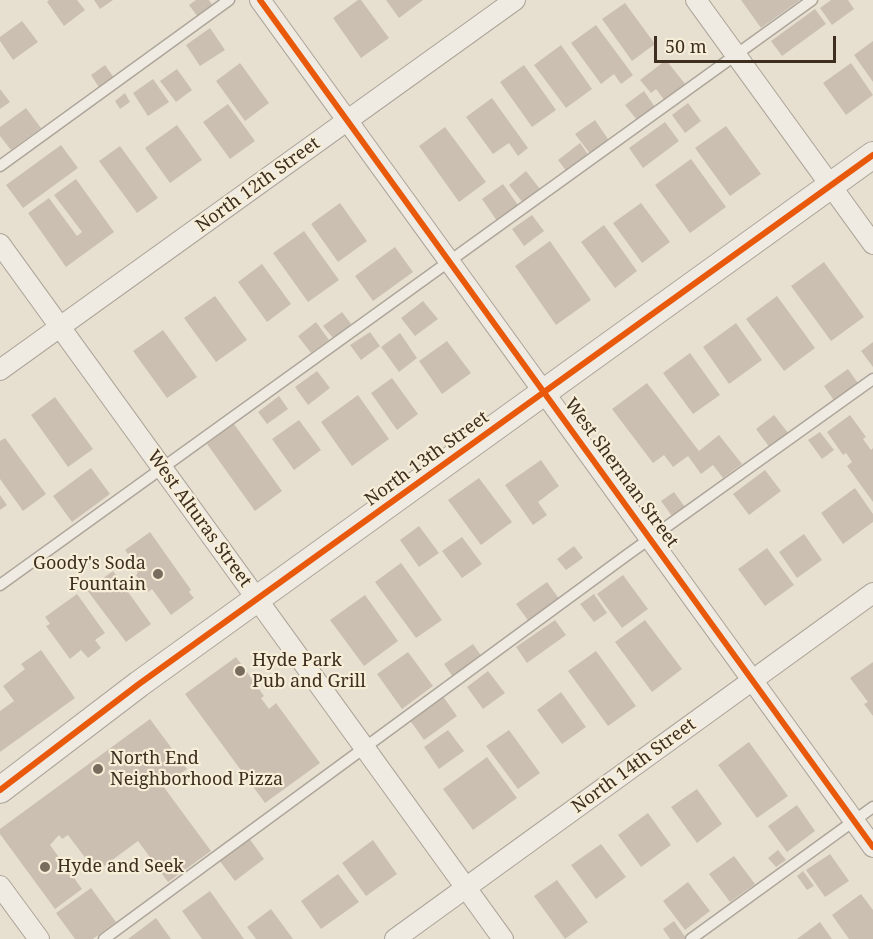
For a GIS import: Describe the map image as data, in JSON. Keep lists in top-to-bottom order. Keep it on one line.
{"streets":{"street":["North 12th Street","North 13th Street","West Sherman Street","West Alturas Street","North 14th Street"]},"crossings":[["North 12th Street","West Sherman Street"],["North 12th Street","West Alturas Street"],["North 13th Street","West Sherman Street"],["North 13th Street","West Alturas Street"],["West Sherman Street","North 14th Street"],["West Alturas Street","North 14th Street"]],"places":["Goody's Soda Fountain","Hyde Park Pub and Grill","North End Neighborhood Pizza","Hyde and Seek"],"scale_bar":"50 m"}
